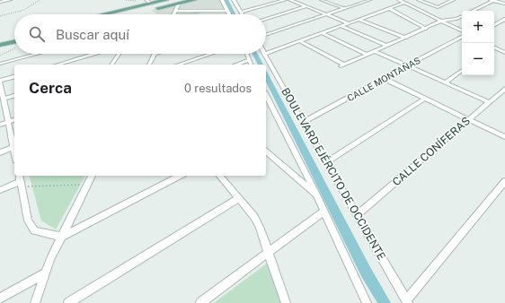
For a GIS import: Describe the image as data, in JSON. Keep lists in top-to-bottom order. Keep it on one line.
{"streets":{"street":["CALLE MONTAÑAS","CALLE CONÍFERAS","BOULEVARD EJÉRCITO DE OCCIDENTE"]},"crossings":[["CALLE MONTAÑAS","BOULEVARD EJÉRCITO DE OCCIDENTE"],["CALLE CONÍFERAS","BOULEVARD EJÉRCITO DE OCCIDENTE"]],"page":{"map_buttons":["+","−"],"search":"Buscar aquí","heading":["Cerca","0 resultados"]}}
